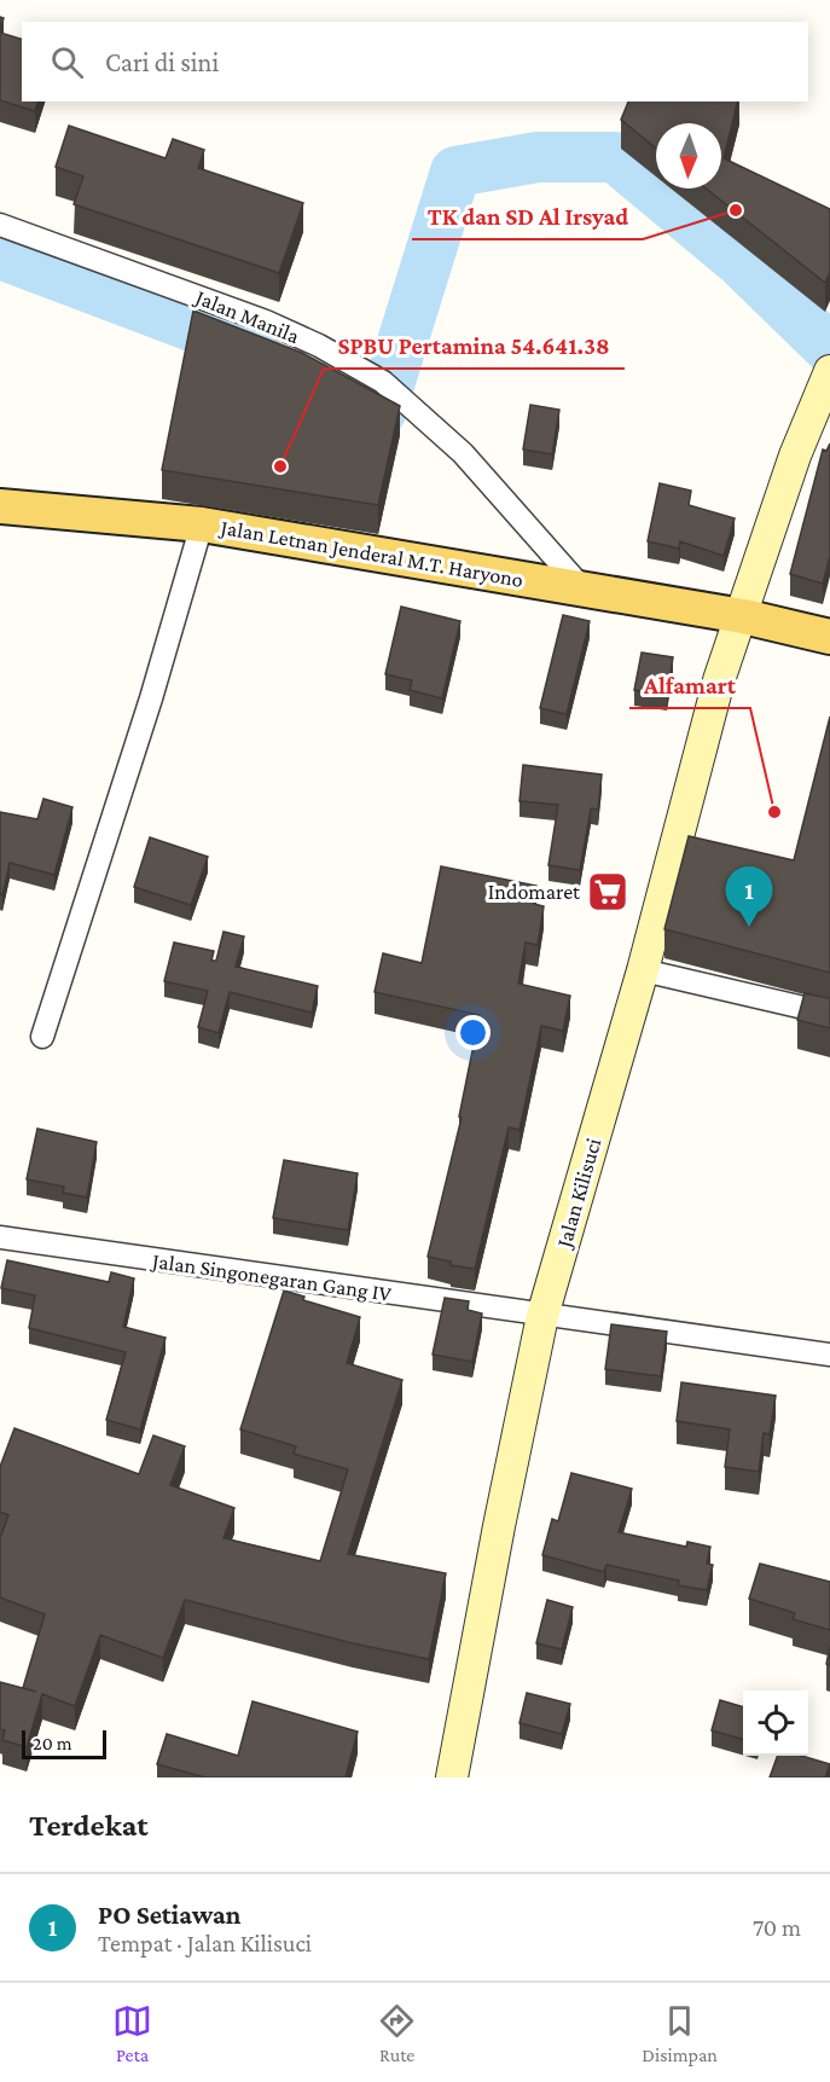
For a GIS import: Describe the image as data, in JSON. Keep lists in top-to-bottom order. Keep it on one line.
{"streets":{"main road":["Jalan Letnan Jenderal M.T. Haryono","Jalan Kilisuci"],"street":["Jalan Manila","Jalan Singonegaran Gang IV"]},"crossings":[["Jalan Manila","Jalan Letnan Jenderal M.T. Haryono"],["Jalan Letnan Jenderal M.T. Haryono","Jalan Kilisuci"],["Jalan Kilisuci","Jalan Singonegaran Gang IV"]],"places":{"other":["TK dan SD Al Irsyad","SPBU Pertamina 54.641.38","Alfamart"],"supermarket":["Indomaret"]},"scale_bar":"20 m","north":"bottom","page":{"search":"Cari di sini","pins":"1","scale":"20 m","heading":"Terdekat","list":[{"mark":"1","name":"PO Setiawan","note":"Tempat · Jalan Kilisuci","value":"70 m"}],"nav":["Peta","Rute","Disimpan"]}}
